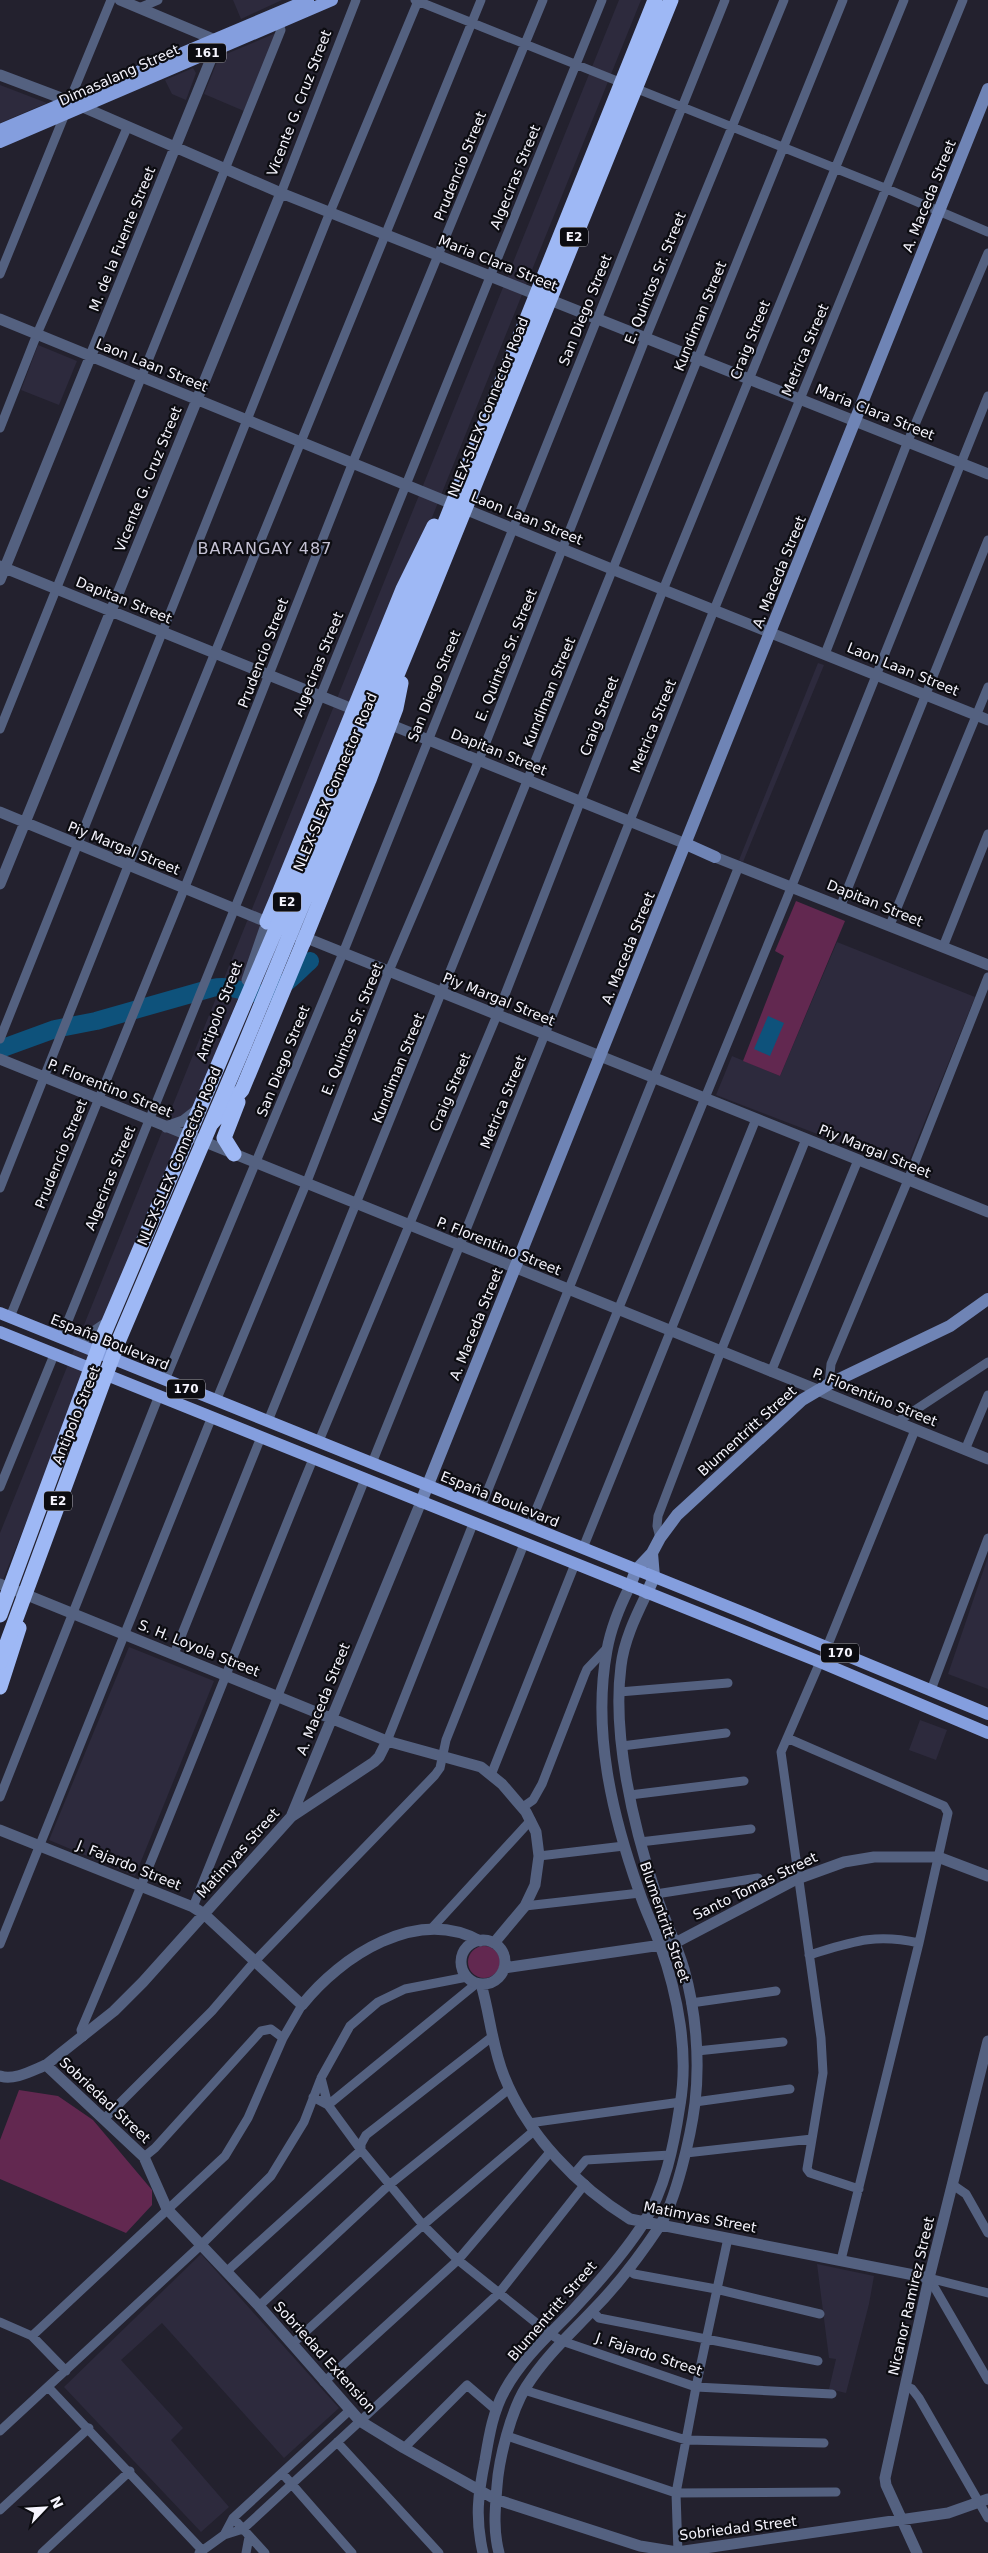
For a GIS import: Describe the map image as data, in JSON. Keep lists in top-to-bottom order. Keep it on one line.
{"streets":{"highway":["E2","NLEX-SLEX Connector Road"],"main road":["161","Dimasalang Street","A. Maceda Street","Dapitan Street","España Boulevard","170","Blumentritt Street"],"street":["Vicente G. Cruz Street","Prudencio Street","Algeciras Street","M. de la Fuente Street","Maria Clara Street","E. Quintos Sr. Street","San Diego Street","Kundiman Street","Craig Street","Metrica Street","Laon Laan Street","Piy Margal Street","Antipolo Street","P. Florentino Street","S. H. Loyola Street","Matimyas Street","J. Fajardo Street","Santo Tomas Street","Sobriedad Street","Nicanor Ramirez Street","Sobriedad Extension"]},"crossings":[["Dimasalang Street","M. de la Fuente Street"],["Dimasalang Street","Maria Clara Street"],["Vicente G. Cruz Street","Maria Clara Street"],["Vicente G. Cruz Street","Laon Laan Street"],["Vicente G. Cruz Street","Dapitan Street"],["Vicente G. Cruz Street","Piy Margal Street"],["Prudencio Street","Maria Clara Street"],["Prudencio Street","Laon Laan Street"],["Prudencio Street","Dapitan Street"],["Prudencio Street","Piy Margal Street"],["Prudencio Street","P. Florentino Street"],["Prudencio Street","España Boulevard"],["Algeciras Street","Maria Clara Street"],["Algeciras Street","Laon Laan Street"],["Algeciras Street","Dapitan Street"],["Algeciras Street","Piy Margal Street"],["Algeciras Street","P. Florentino Street"],["Algeciras Street","España Boulevard"],["A. Maceda Street","Maria Clara Street"],["A. Maceda Street","Laon Laan Street"],["A. Maceda Street","Dapitan Street"],["A. Maceda Street","Piy Margal Street"],["A. Maceda Street","P. Florentino Street"],["A. Maceda Street","España Boulevard"],["A. Maceda Street","170"],["A. Maceda Street","S. H. Loyola Street"],["A. Maceda Street","Matimyas Street"],["M. de la Fuente Street","Maria Clara Street"],["M. de la Fuente Street","Laon Laan Street"],["M. de la Fuente Street","Dapitan Street"],["Maria Clara Street","E. Quintos Sr. Street"],["Maria Clara Street","San Diego Street"],["Maria Clara Street","Kundiman Street"],["Maria Clara Street","Craig Street"],["Maria Clara Street","Metrica Street"],["E. Quintos Sr. Street","Laon Laan Street"],["E. Quintos Sr. Street","Dapitan Street"],["E. Quintos Sr. Street","Piy Margal Street"],["E. Quintos Sr. Street","P. Florentino Street"],["E. Quintos Sr. Street","España Boulevard"],["San Diego Street","Laon Laan Street"],["San Diego Street","Dapitan Street"],["San Diego Street","Piy Margal Street"],["San Diego Street","P. Florentino Street"],["San Diego Street","España Boulevard"],["Kundiman Street","Laon Laan Street"],["Kundiman Street","Dapitan Street"],["Kundiman Street","Piy Margal Street"],["Kundiman Street","P. Florentino Street"],["Kundiman Street","España Boulevard"],["Craig Street","Laon Laan Street"],["Craig Street","Dapitan Street"],["Craig Street","Piy Margal Street"],["Craig Street","P. Florentino Street"],["Craig Street","España Boulevard"],["Metrica Street","Laon Laan Street"],["Metrica Street","Dapitan Street"],["Metrica Street","Piy Margal Street"],["Metrica Street","P. Florentino Street"],["Metrica Street","España Boulevard"],["Piy Margal Street","Antipolo Street"],["Antipolo Street","P. Florentino Street"],["Antipolo Street","España Boulevard"],["Antipolo Street","170"],["Antipolo Street","S. H. Loyola Street"],["P. Florentino Street","Blumentritt Street"],["España Boulevard","Blumentritt Street"],["170","Blumentritt Street"],["Blumentritt Street","Matimyas Street"],["Blumentritt Street","J. Fajardo Street"],["Blumentritt Street","Santo Tomas Street"],["Blumentritt Street","Sobriedad Street"],["Blumentritt Street","Sobriedad Extension"],["S. H. Loyola Street","Matimyas Street"],["Matimyas Street","J. Fajardo Street"],["Matimyas Street","Santo Tomas Street"],["Matimyas Street","Sobriedad Street"],["Matimyas Street","Nicanor Ramirez Street"],["Sobriedad Street","Nicanor Ramirez Street"],["Sobriedad Street","Sobriedad Extension"]],"districts":["BARANGAY 487"],"north":"top right"}
